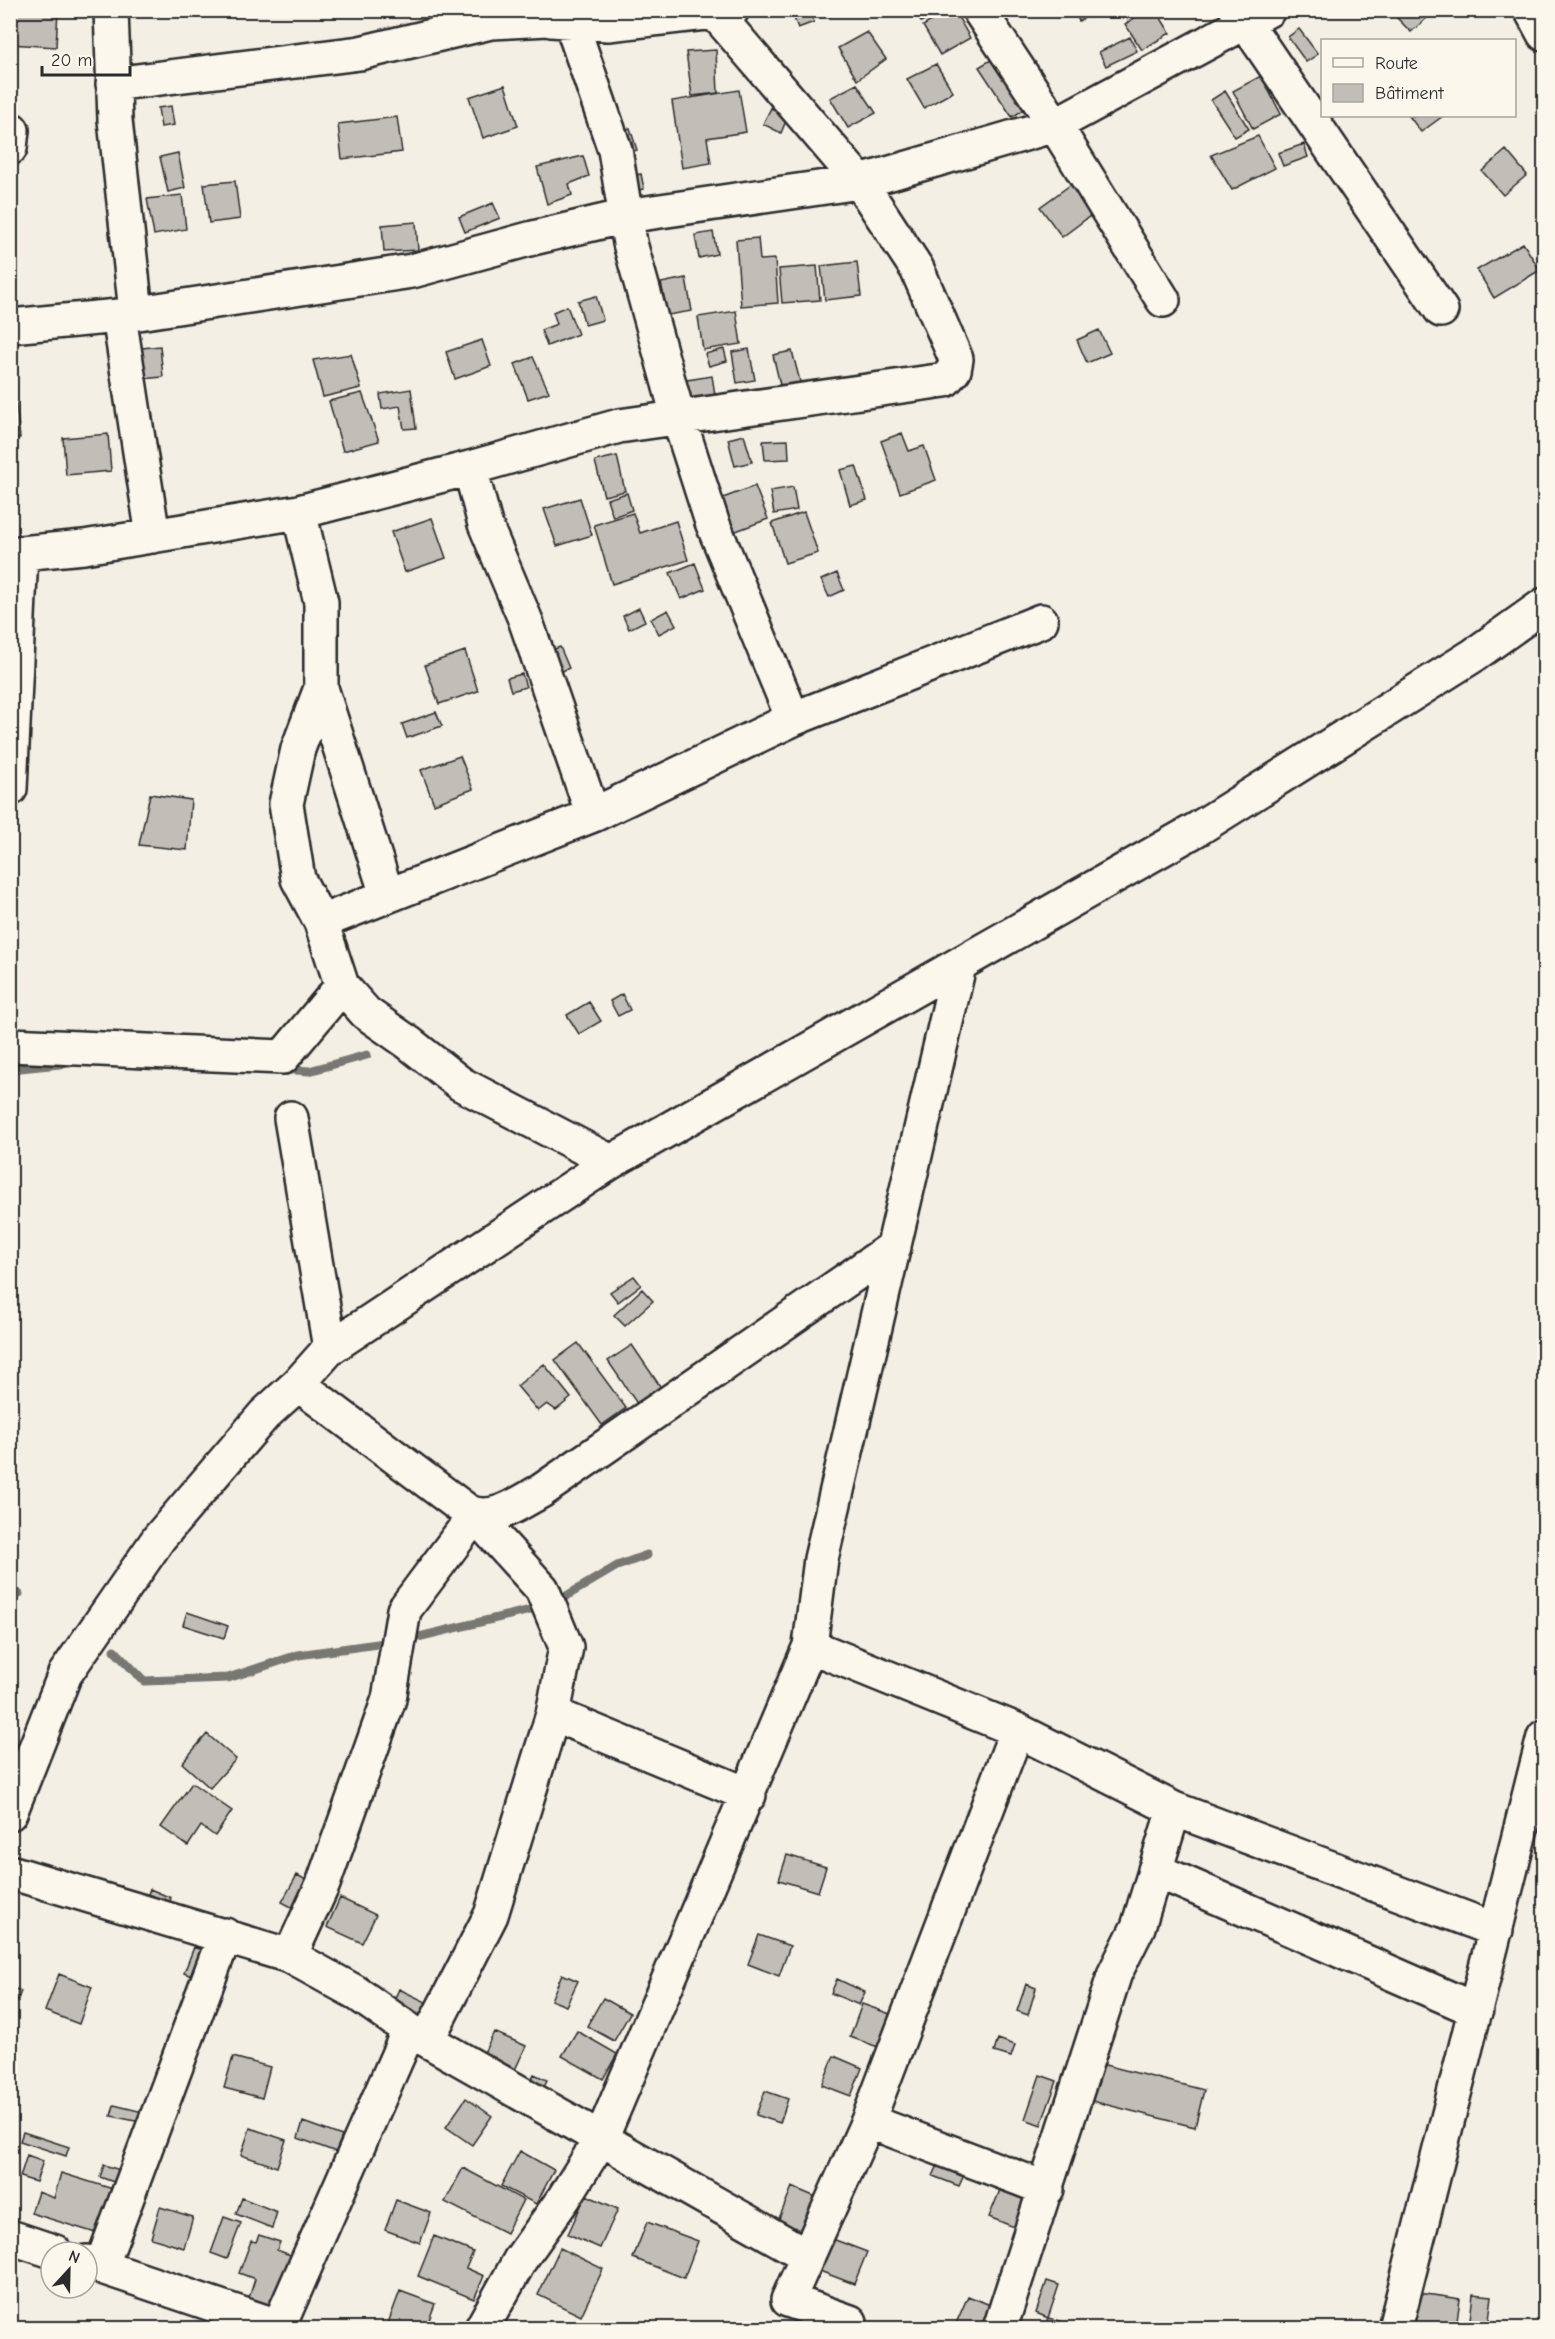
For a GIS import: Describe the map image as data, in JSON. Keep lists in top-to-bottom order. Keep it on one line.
{"legend":["Route","Bâtiment"],"scale_bar":"20 m","north":"top"}
